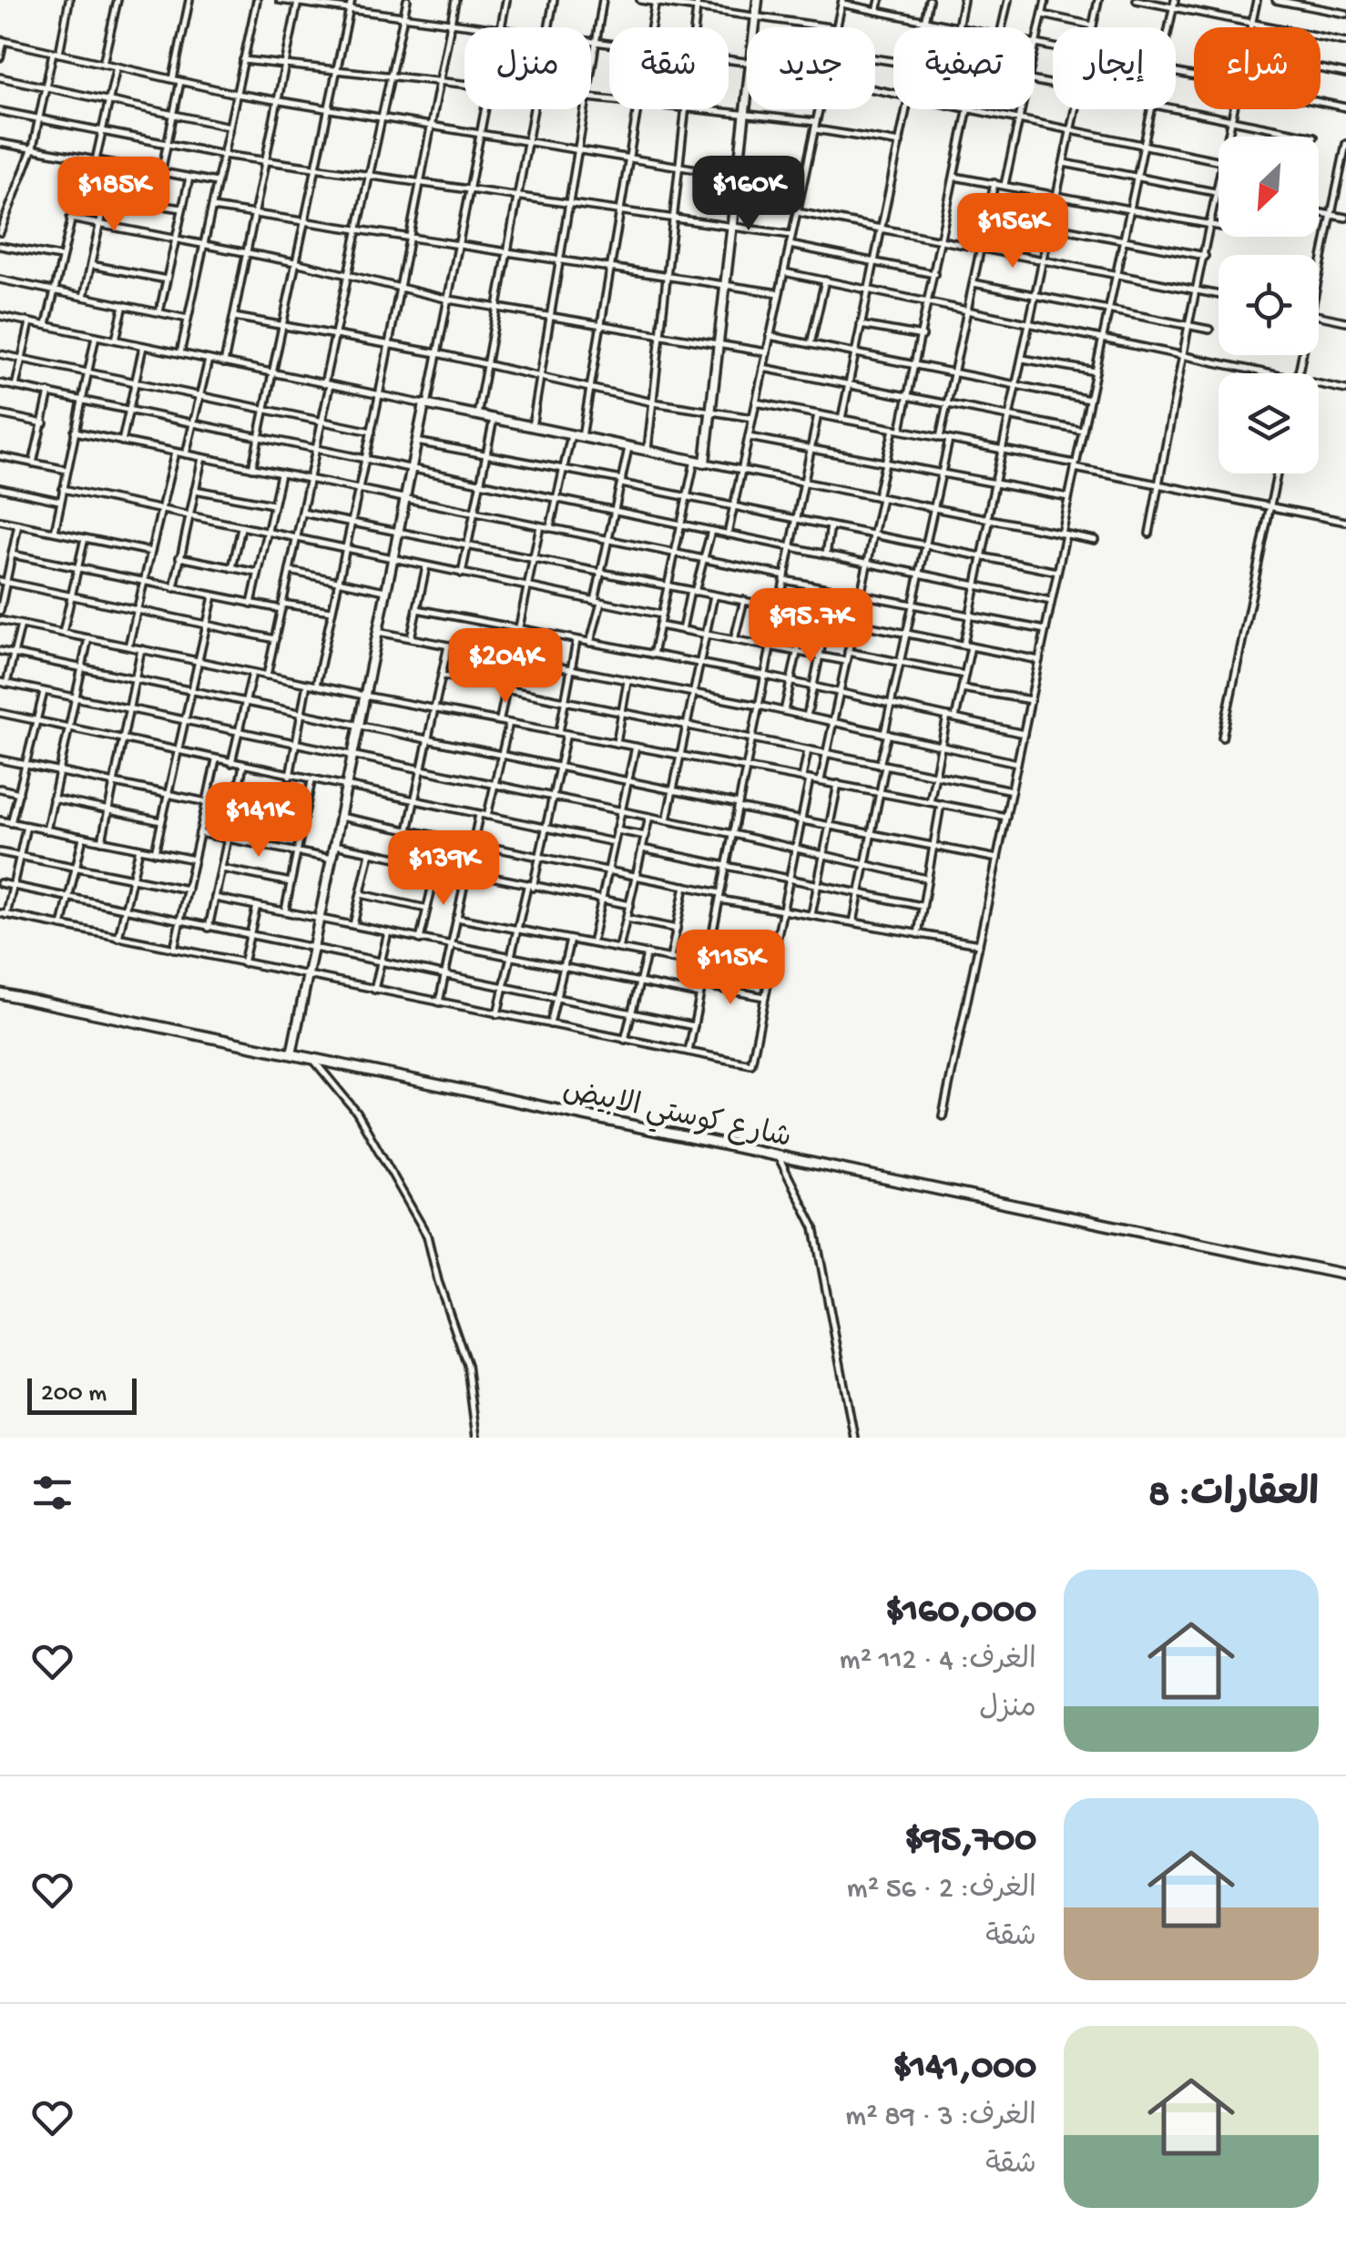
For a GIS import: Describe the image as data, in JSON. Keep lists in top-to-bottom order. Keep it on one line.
{"streets":{"highway":["شارع كوستي الابيض"]},"scale_bar":"200 m","north":"bottom left","page":{"chip":["شراء","إيجار","تصفية","جديد","شقة","منزل"],"price":["$160K","$185K","$156K","$95.7K","$204K","$141K","$139K","$115K"],"scale":"200 m","heading":"العقارات: 8","list":[{"name":"$160,000","note":"الغرف: 4 · 112 m² · منزل"},{"name":"$95,700","note":"الغرف: 2 · 56 m² · شقة"},{"name":"$141,000","note":"الغرف: 3 · 89 m² · شقة"}]}}
